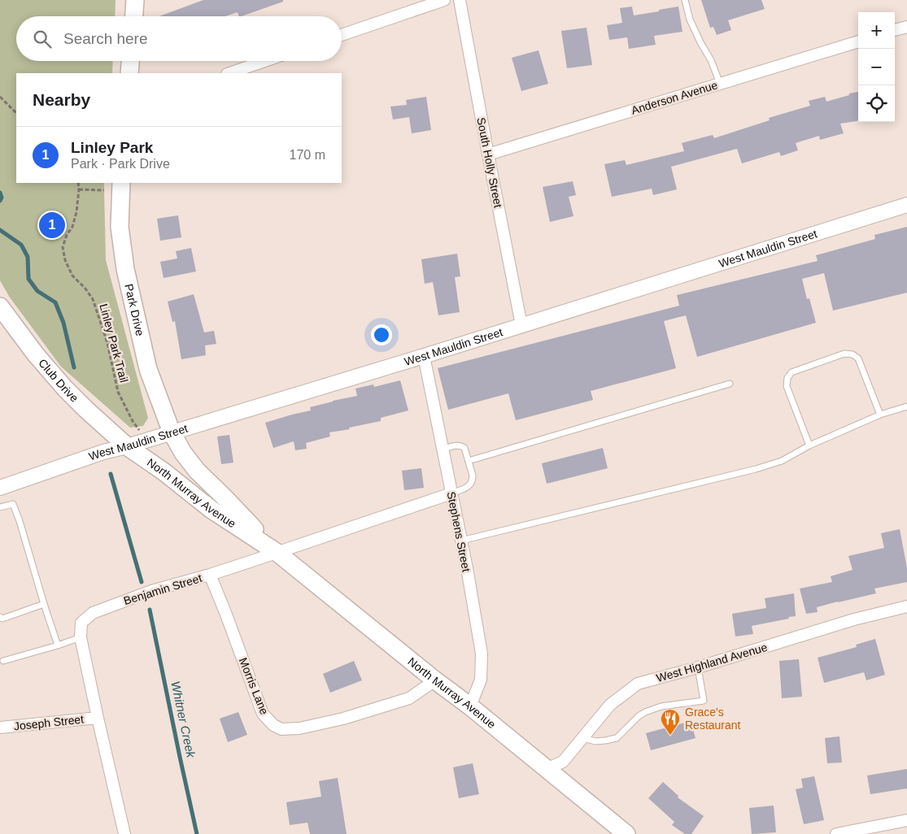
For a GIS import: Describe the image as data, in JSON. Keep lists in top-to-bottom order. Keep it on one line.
{"streets":{"main road":["Park Drive","Club Drive","North Murray Avenue"],"street":["Anderson Avenue","South Holly Street","West Mauldin Street","Stephens Street","Benjamin Street","West Highland Avenue","Morris Lane","Joseph Street"],"path":["Linley Park Trail"]},"crossings":[["Anderson Avenue","South Holly Street"],["South Holly Street","West Mauldin Street"],["West Mauldin Street","Park Drive"],["West Mauldin Street","Linley Park Trail"],["West Mauldin Street","Club Drive"],["West Mauldin Street","North Murray Avenue"],["West Mauldin Street","Stephens Street"],["Park Drive","North Murray Avenue"],["Club Drive","North Murray Avenue"],["North Murray Avenue","Stephens Street"],["North Murray Avenue","Benjamin Street"],["North Murray Avenue","West Highland Avenue"],["North Murray Avenue","Morris Lane"],["Stephens Street","Benjamin Street"],["Benjamin Street","Morris Lane"],["Benjamin Street","Joseph Street"]],"water":["Whitner Creek"],"places":{"restaurant":["Grace's Restaurant"]},"page":{"map_buttons":["+","−"],"search":"Search here","heading":"Nearby","list":[{"mark":"1","name":"Linley Park","note":"Park · Park Drive","value":"170 m"}],"pins":"1"}}
